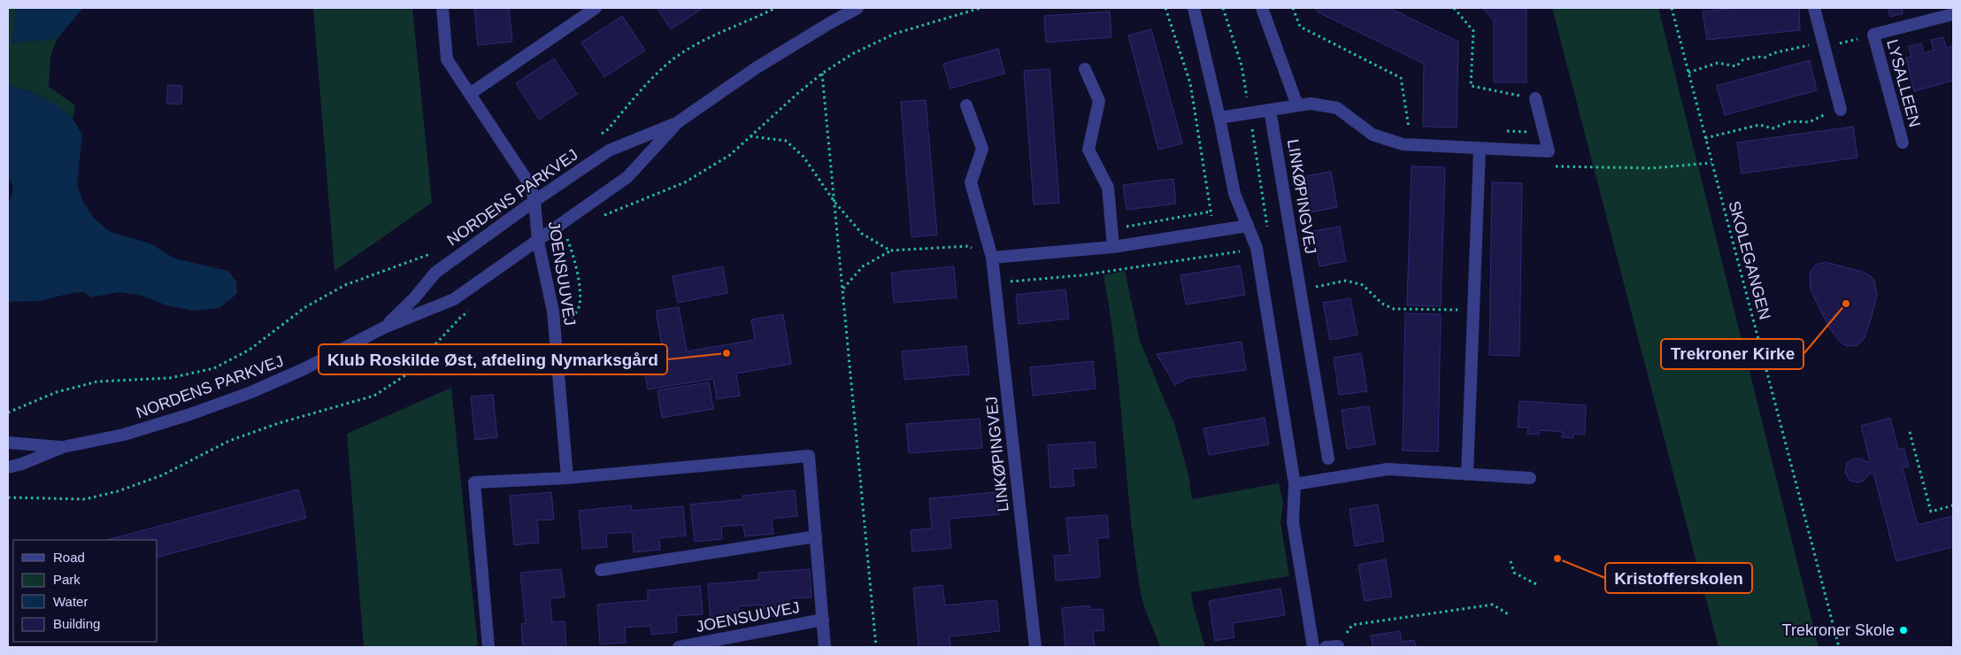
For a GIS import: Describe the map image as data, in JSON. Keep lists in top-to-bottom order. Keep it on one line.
{"streets":{"street":["LYSALLEEN","LINKØPINGVEJ","NORDENS PARKVEJ","JOENSUUVEJ"],"path":["SKOLEGANGEN"]},"crossings":[["NORDENS PARKVEJ","JOENSUUVEJ"]],"places":["Trekroner Kirke","Klub Roskilde Øst, afdeling Nymarksgård","Kristofferskolen","Trekroner Skole"],"legend":["Road","Park","Water","Building"]}
